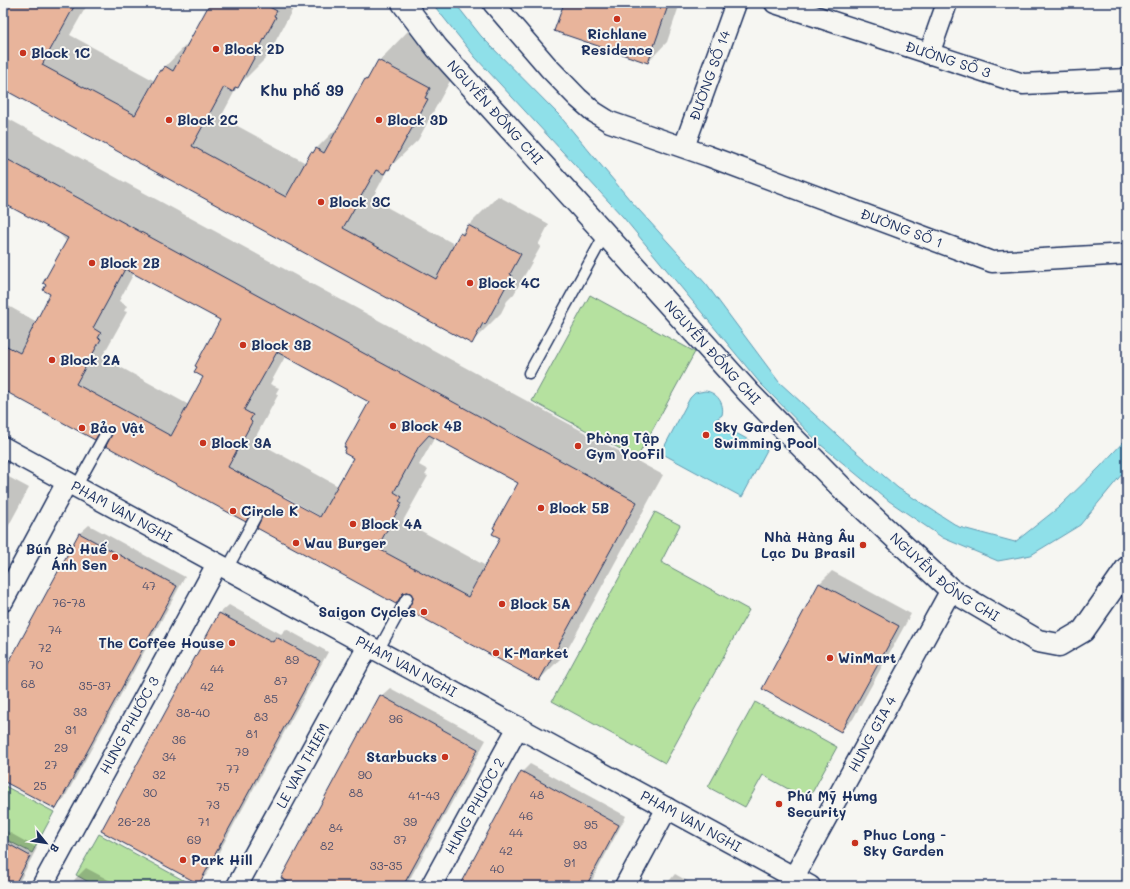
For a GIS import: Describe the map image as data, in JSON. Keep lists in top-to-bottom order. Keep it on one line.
{"streets":{"street":["ĐƯỜNG SỐ 3","ĐƯỜNG SỐ 14","NGUYỄN ĐỔNG CHI","ĐƯỜNG SỐ 1","PHAM VAN NGHI","HƯNG PHƯỚC 3","HƯNG GIA 4","LE VAN THIEM","HƯNG PHƯỚC 2"]},"crossings":[["ĐƯỜNG SỐ 14","ĐƯỜNG SỐ 1"],["NGUYỄN ĐỔNG CHI","HƯNG GIA 4"],["PHAM VAN NGHI","HƯNG PHƯỚC 3"],["PHAM VAN NGHI","HƯNG GIA 4"],["PHAM VAN NGHI","LE VAN THIEM"],["PHAM VAN NGHI","HƯNG PHƯỚC 2"]],"districts":["Khu phố 39"],"places":["Richlane Residence","Block 2D","Block 1C","Block 2C","Block 3D","Block 3C","Block 2B","Block 4C","Block 3B","Block 2A","Block 4B","Bảo Vật","Sky Garden Swimming Pool","Block 3A","Phòng Tập Gym YooFil","Block 5B","Circle K","Block 4A","Wau Burger","Nhà Hàng Âu Lạc Du Brasil","Bún Bò Huế Ánh Sen","Block 5A","Saigon Cycles","The Coffee House","K-Market","WinMart","Starbucks","Phú Mỹ Hưng Security","Phuc Long - Sky Garden","Park Hill"],"house_numbers":["47","76-78","74","72","89","70","44","87","68","35-37","42","85","33","38-40","83","96","31","81","36","29","79","34","27","77","32","90","25","75","30","88","48","41-43","73","46","26-28","71","39","95","84","44","69","37","93","82","42","91","33-35","40"],"north":"bottom right"}
